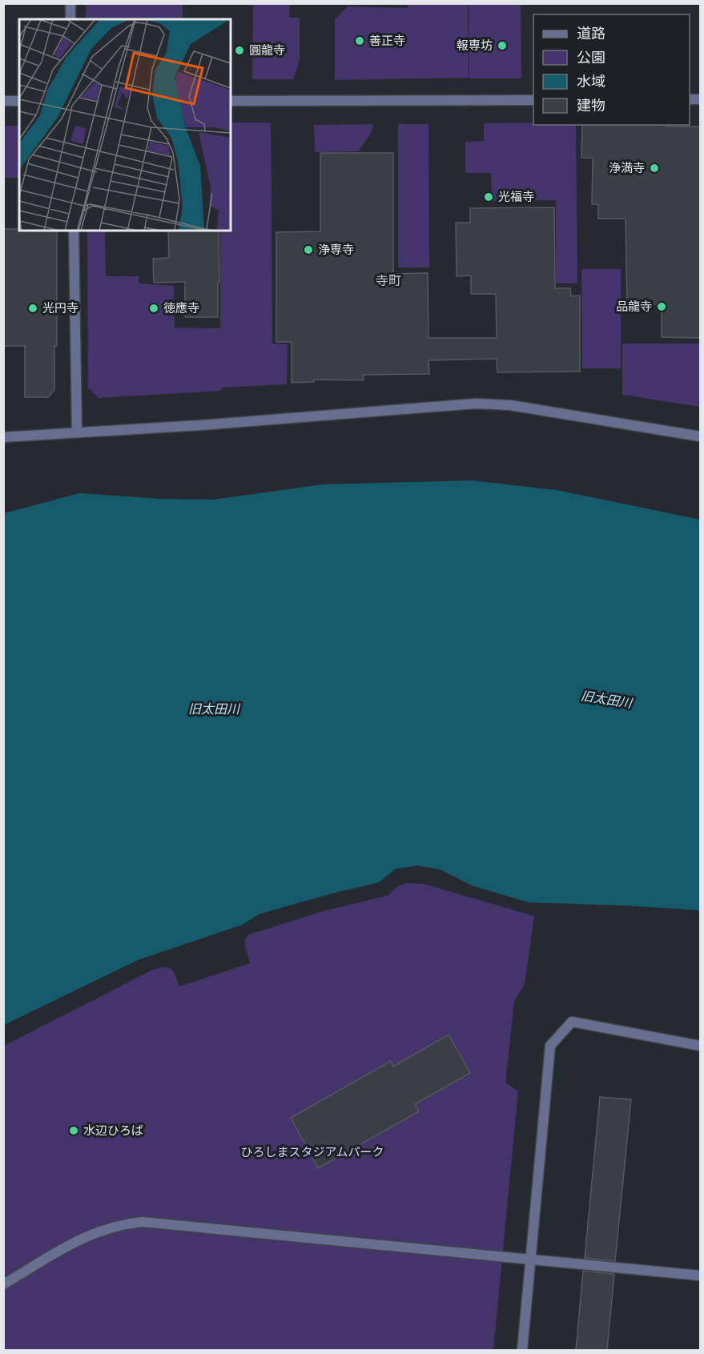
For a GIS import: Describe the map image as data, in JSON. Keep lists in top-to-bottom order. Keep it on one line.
{"districts":["寺町"],"water":["旧太田川"],"parks":["ひろしまスタジアムパーク"],"places":["善正寺","報専坊","圓龍寺","浄満寺","光福寺","浄専寺","品龍寺","光円寺","徳應寺","水辺ひろば"],"legend":["道路","公園","水域","建物"]}
